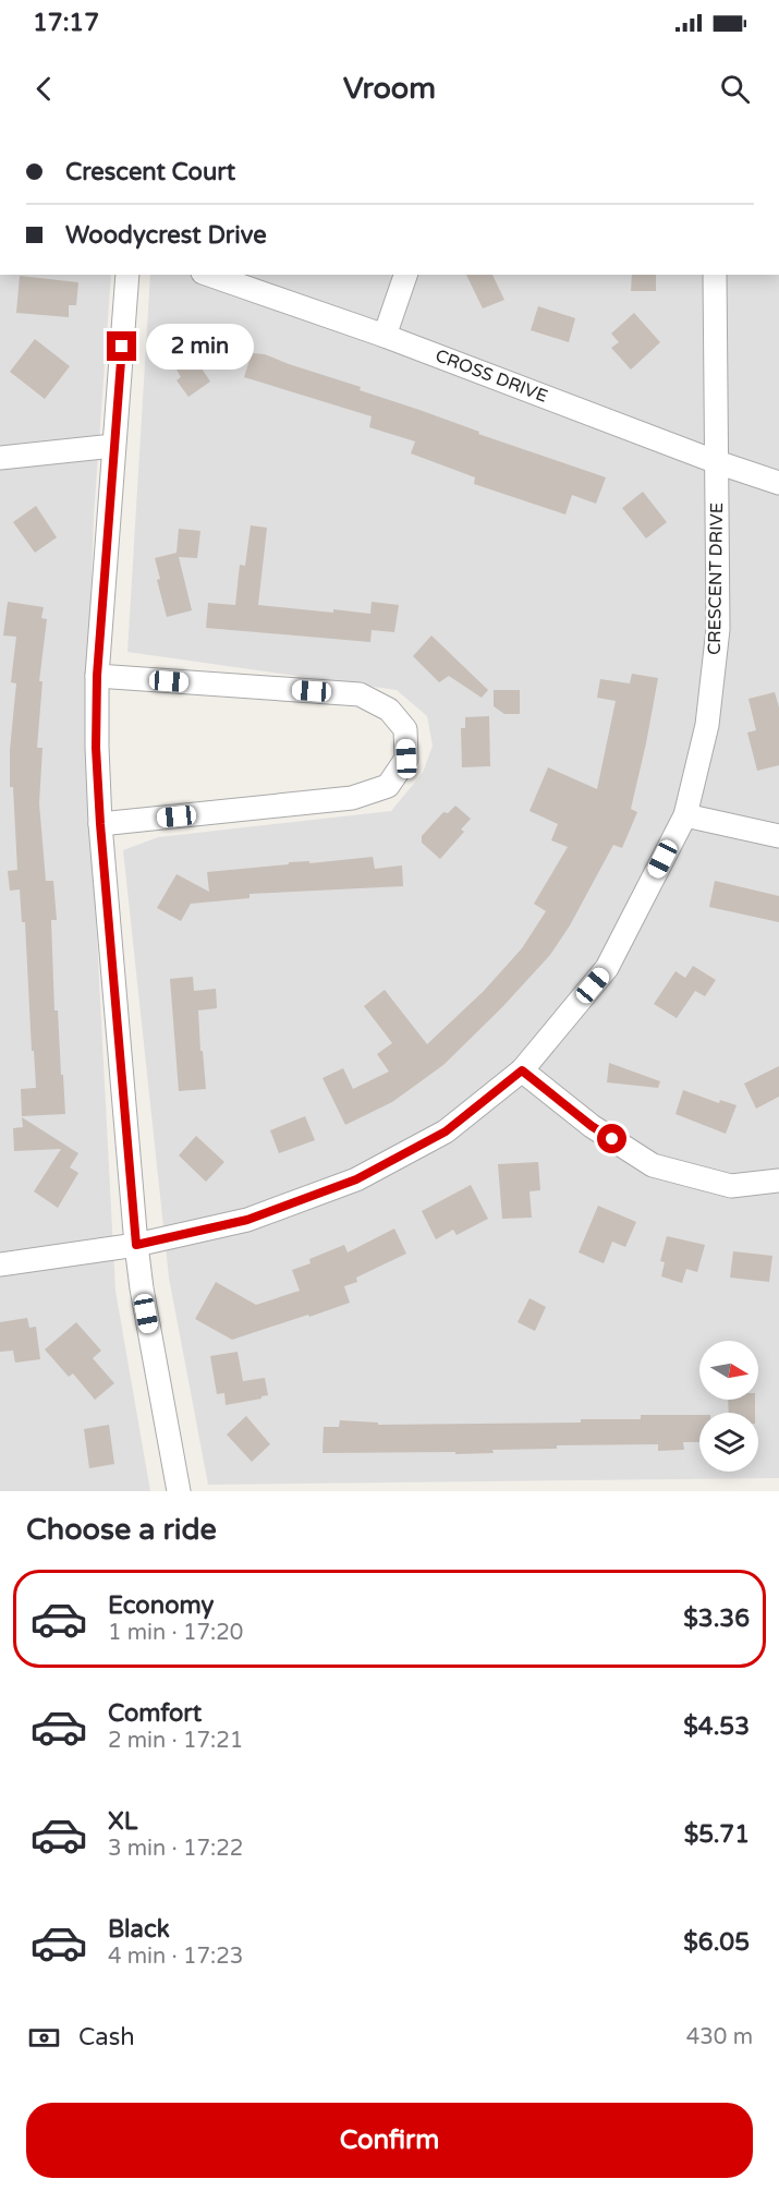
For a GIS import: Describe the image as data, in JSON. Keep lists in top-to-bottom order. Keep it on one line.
{"streets":{"street":["CROSS DRIVE","CRESCENT DRIVE"]},"crossings":[["CROSS DRIVE","CRESCENT DRIVE"]],"north":"right","page":{"status":"17:17","header":"Vroom","banner":["Crescent Court","Woodycrest Drive"],"bubble":"2 min","heading":"Choose a ride","list":[{"name":"Economy","note":"1 min · 17:20","value":"$3.36"},{"name":"Comfort","note":"2 min · 17:21","value":"$4.53"},{"name":"XL","note":"3 min · 17:22","value":"$5.71"},{"name":"Black","note":"4 min · 17:23","value":"$6.05"}],"pay":["Cash","430 m"],"buttons":"Confirm"}}
